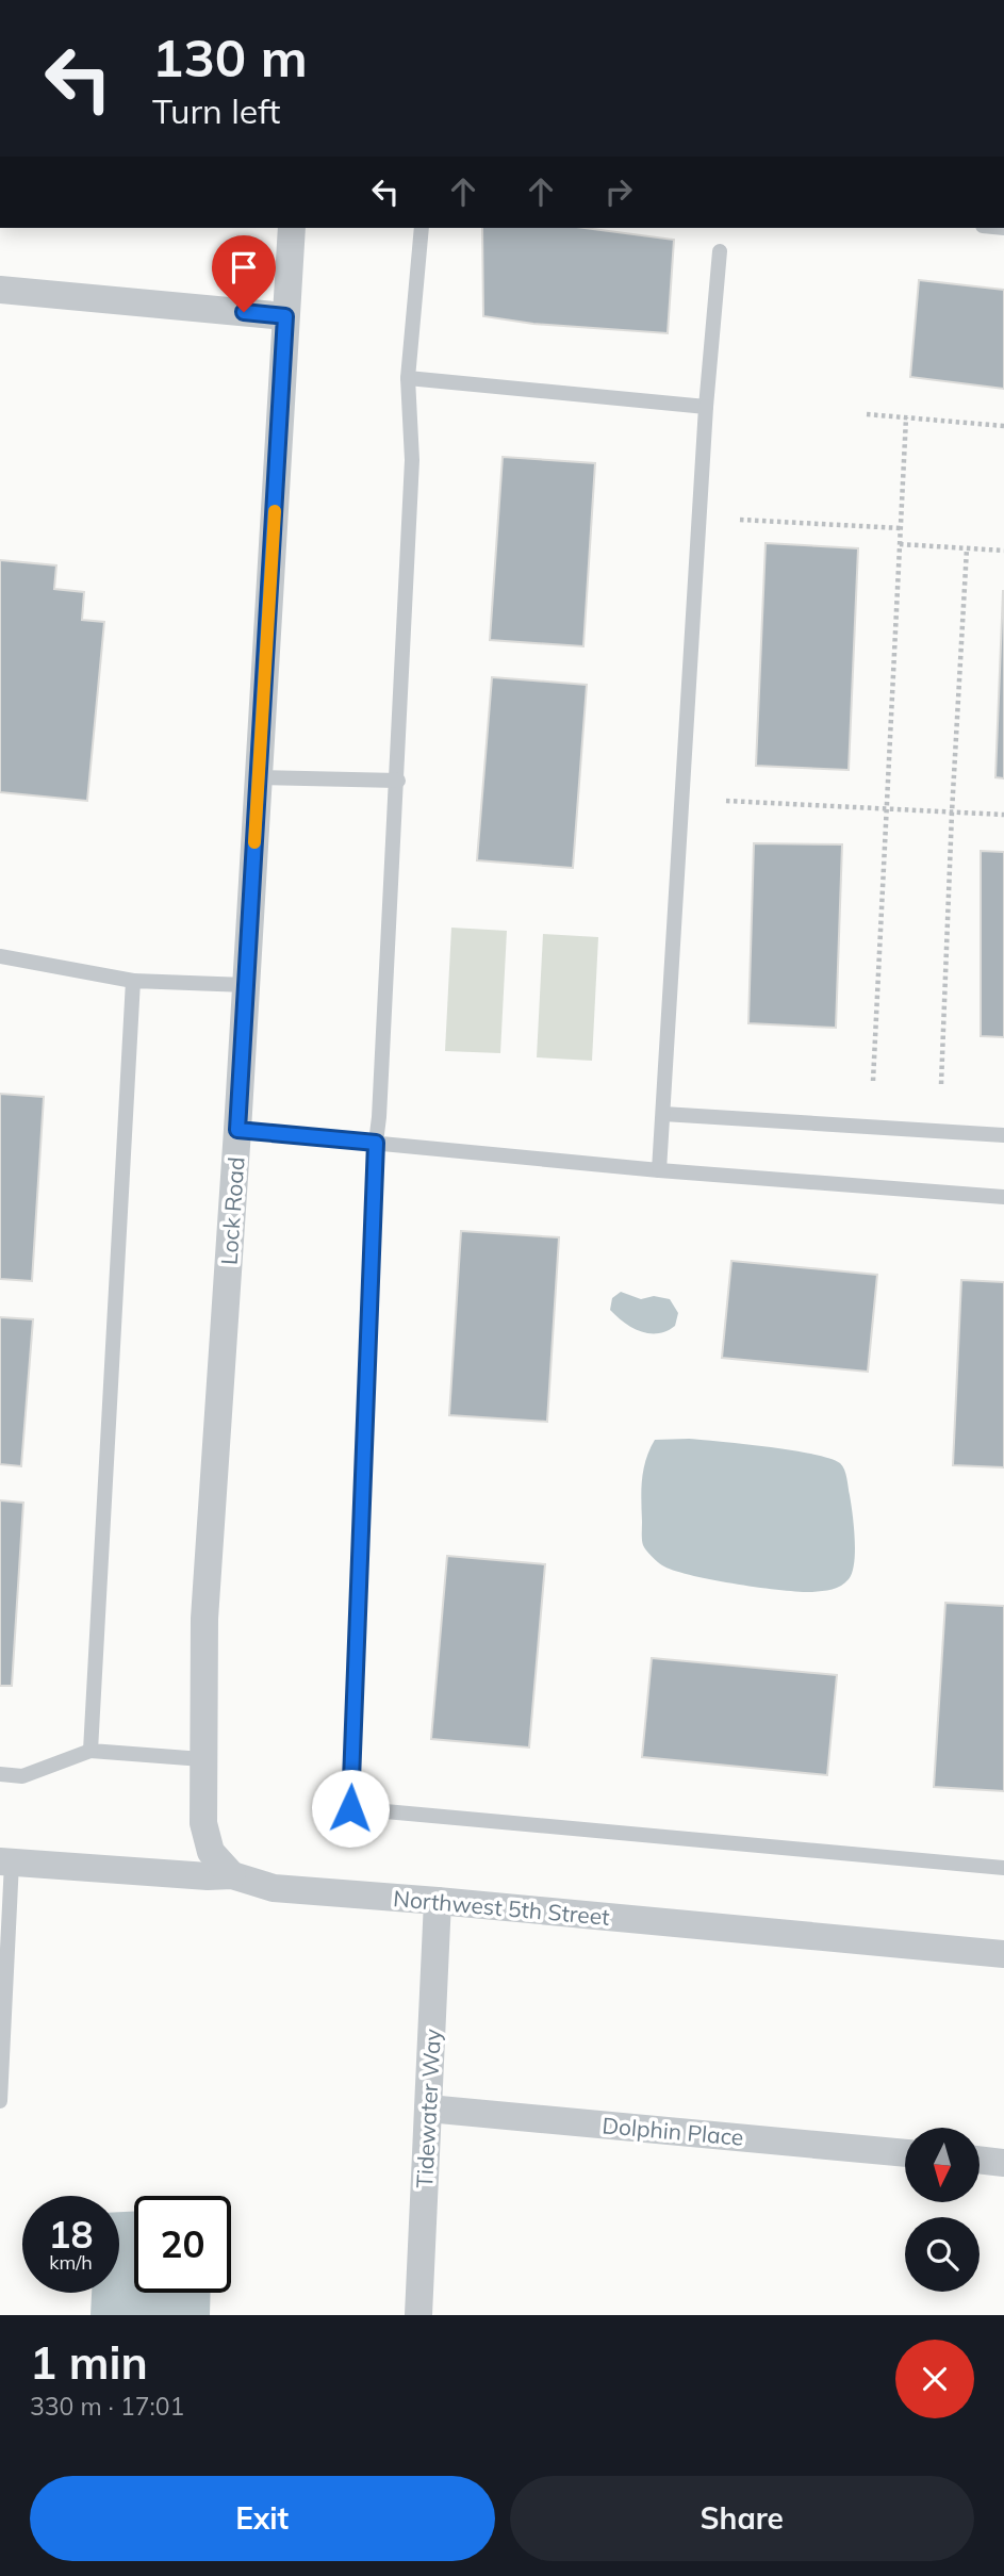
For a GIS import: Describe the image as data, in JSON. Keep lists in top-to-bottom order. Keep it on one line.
{"streets":{"street":["Lock Road","Northwest 5th Street","Tidewater Way","Dolphin Place"]},"crossings":[["Lock Road","Northwest 5th Street"],["Northwest 5th Street","Tidewater Way"],["Tidewater Way","Dolphin Place"]],"north":"bottom","page":{"turn":["130 m","Turn left"],"speed":"18 km/h","limit":"20","heading":["1 min","330 m · 17:01"],"buttons":["Exit","Share"]}}
